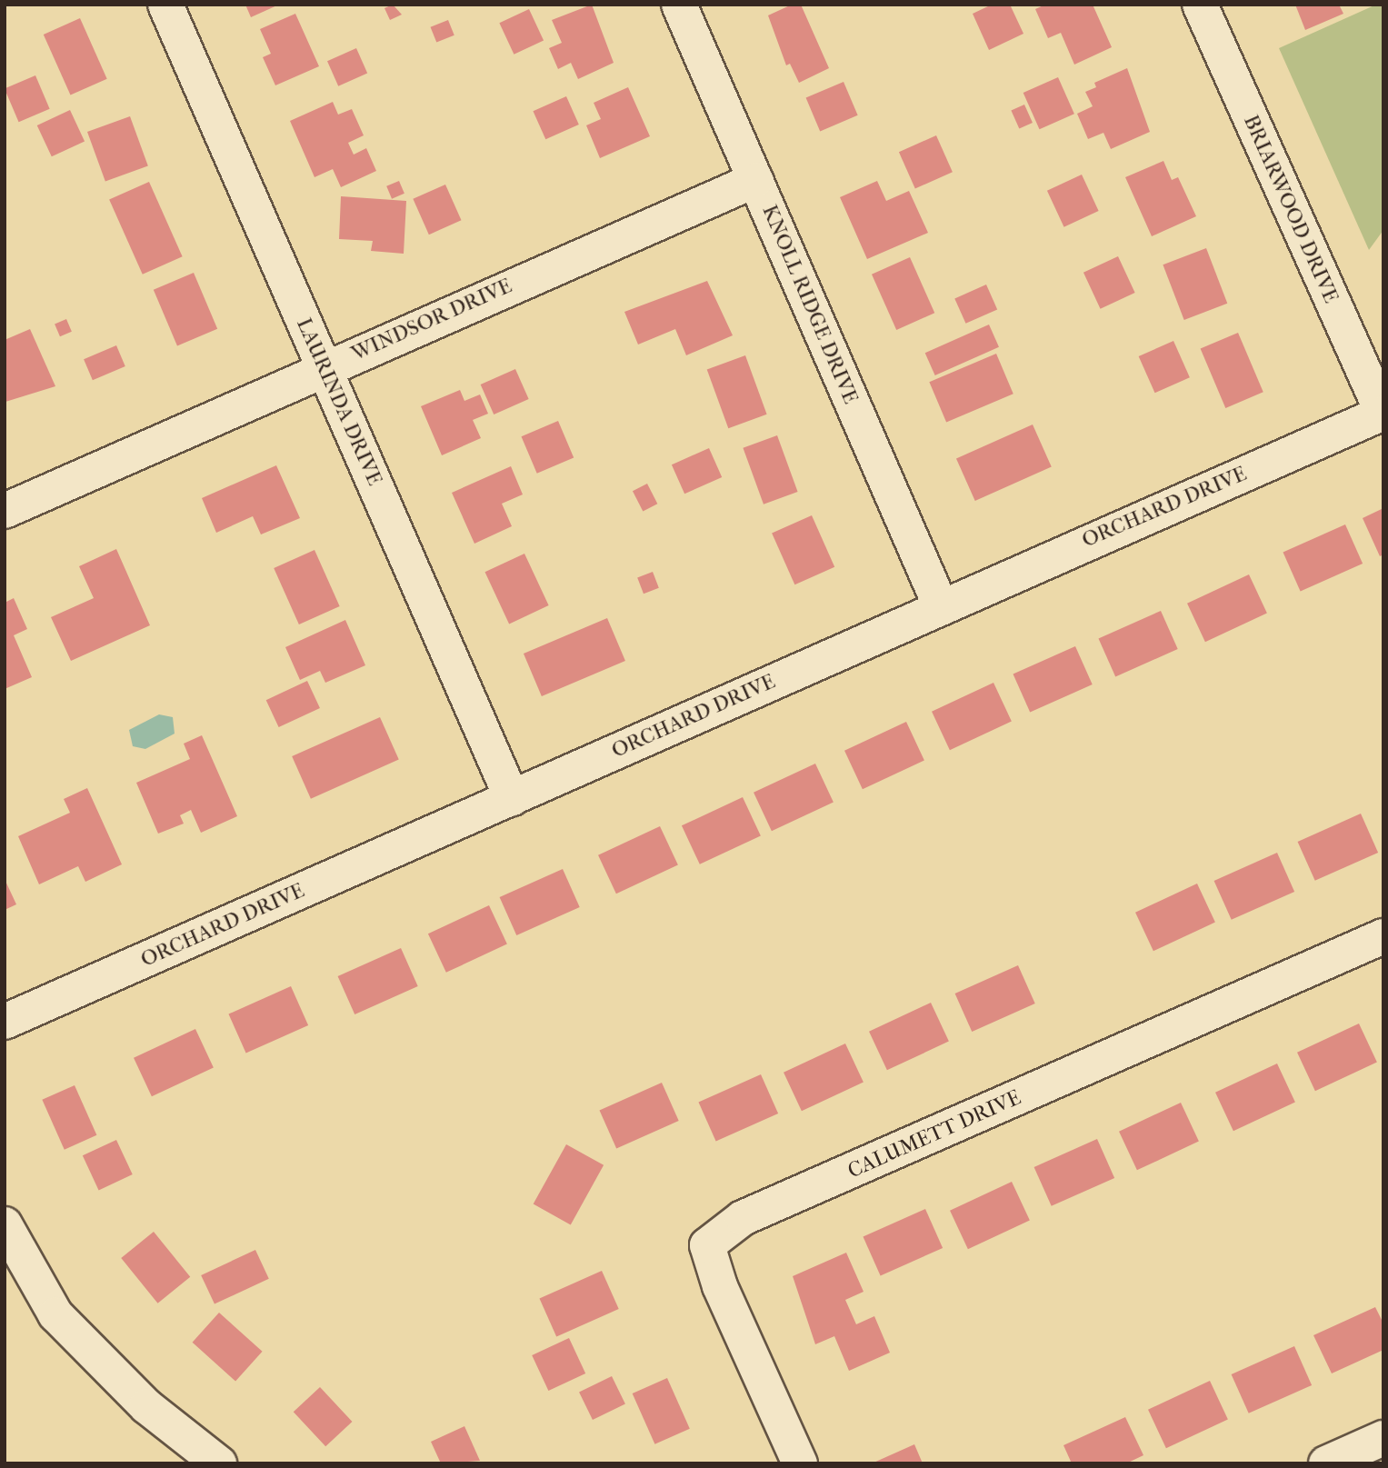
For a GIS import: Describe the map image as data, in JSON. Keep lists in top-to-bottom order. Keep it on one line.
{"streets":{"street":["BRIARWOOD DRIVE","KNOLL RIDGE DRIVE","WINDSOR DRIVE","LAURINDA DRIVE","ORCHARD DRIVE","CALUMETT DRIVE"]},"crossings":[["BRIARWOOD DRIVE","ORCHARD DRIVE"],["KNOLL RIDGE DRIVE","WINDSOR DRIVE"],["KNOLL RIDGE DRIVE","ORCHARD DRIVE"],["WINDSOR DRIVE","LAURINDA DRIVE"],["LAURINDA DRIVE","ORCHARD DRIVE"]]}
